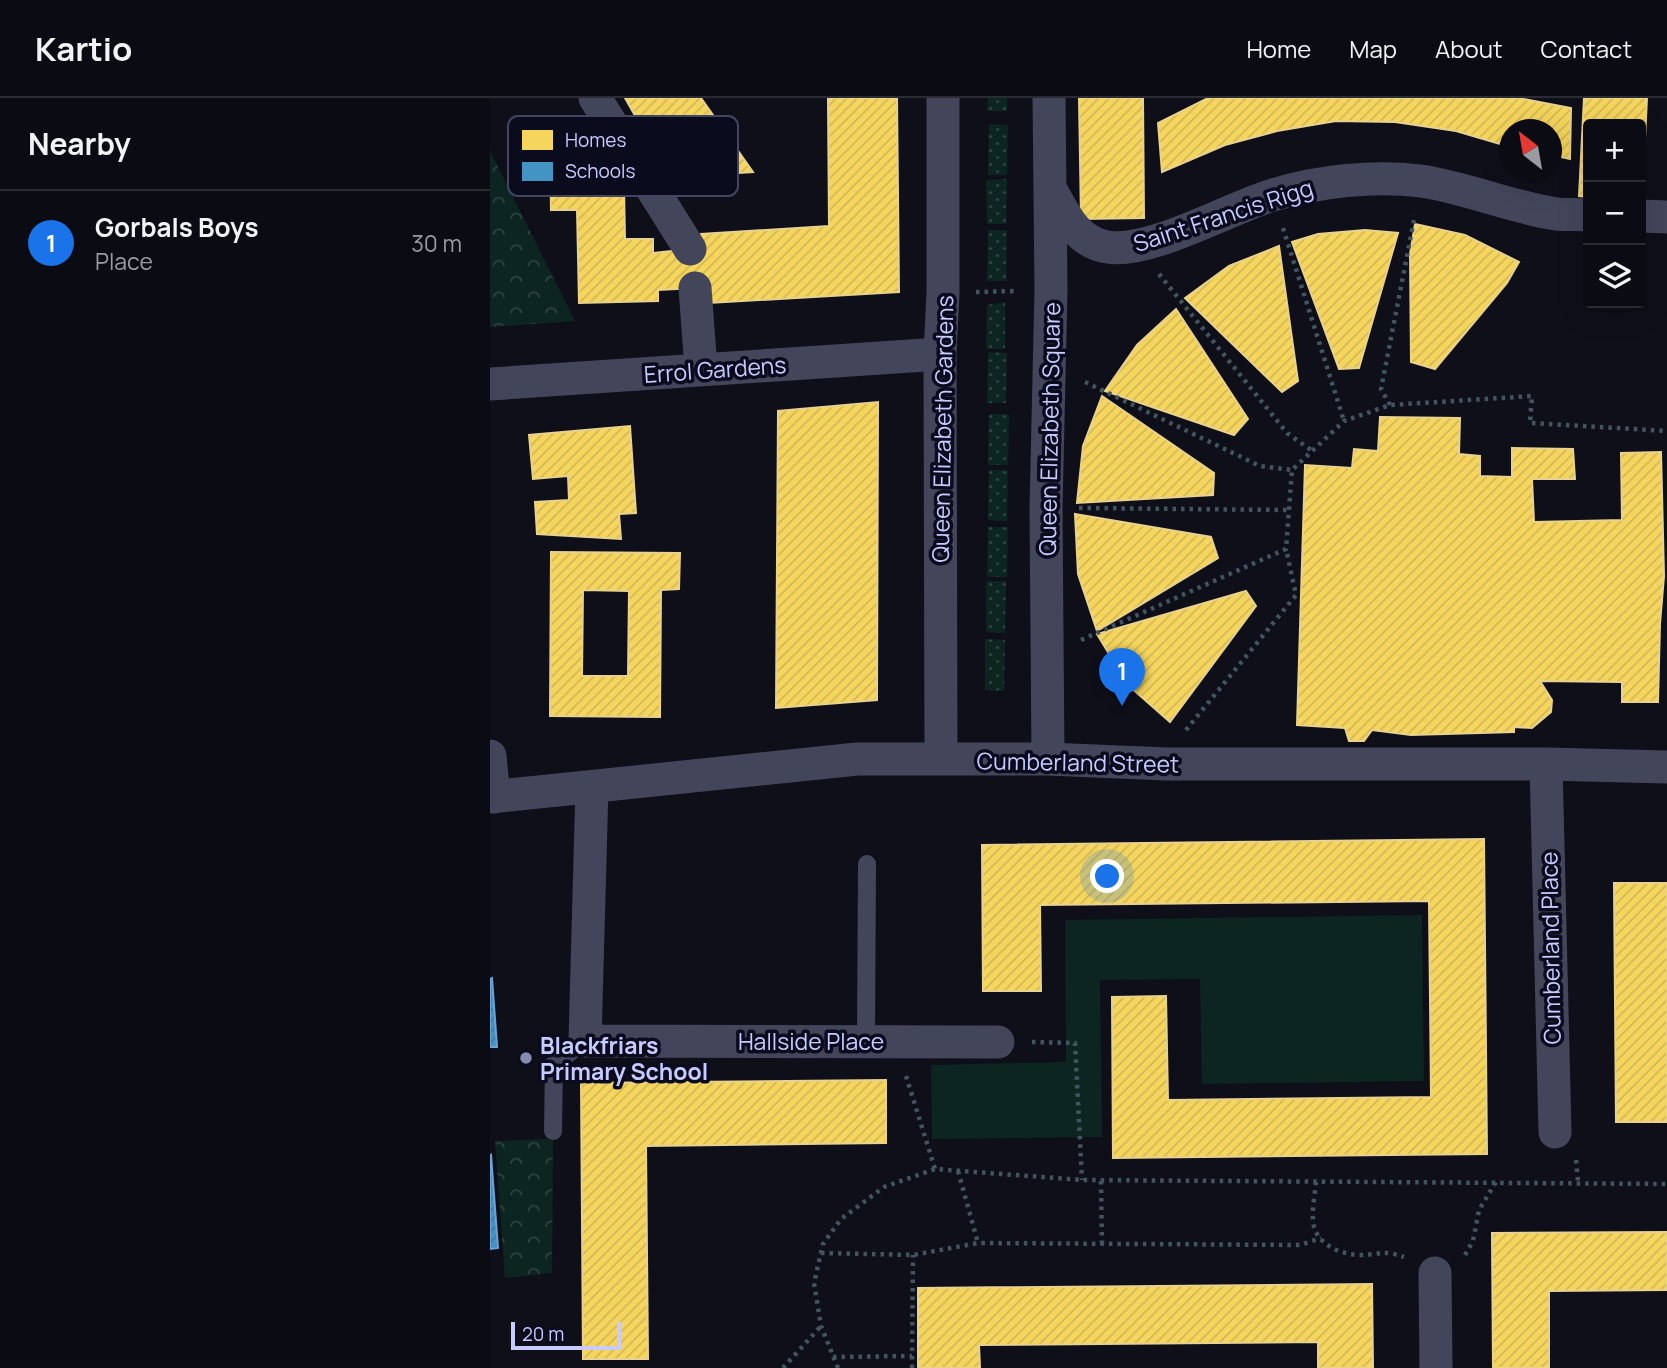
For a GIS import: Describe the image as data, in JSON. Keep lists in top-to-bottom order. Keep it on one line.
{"streets":{"street":["Saint Francis Rigg","Errol Gardens","Queen Elizabeth Gardens","Queen Elizabeth Square","Cumberland Street","Cumberland Place","Hallside Place"]},"crossings":[["Saint Francis Rigg","Queen Elizabeth Square"],["Errol Gardens","Queen Elizabeth Gardens"],["Queen Elizabeth Gardens","Cumberland Street"],["Queen Elizabeth Square","Cumberland Street"],["Cumberland Street","Cumberland Place"]],"places":["Blackfriars Primary School"],"legend":["Homes","Schools"],"scale_bar":"20 m","north":"top left","page":{"header":"Kartio","nav":["Home","Map","About","Contact"],"heading":"Nearby","map_buttons":["+","−"],"list":[{"mark":"1","name":"Gorbals Boys","note":"Place","value":"30 m"}],"pins":"1","scale":"20 m"}}
